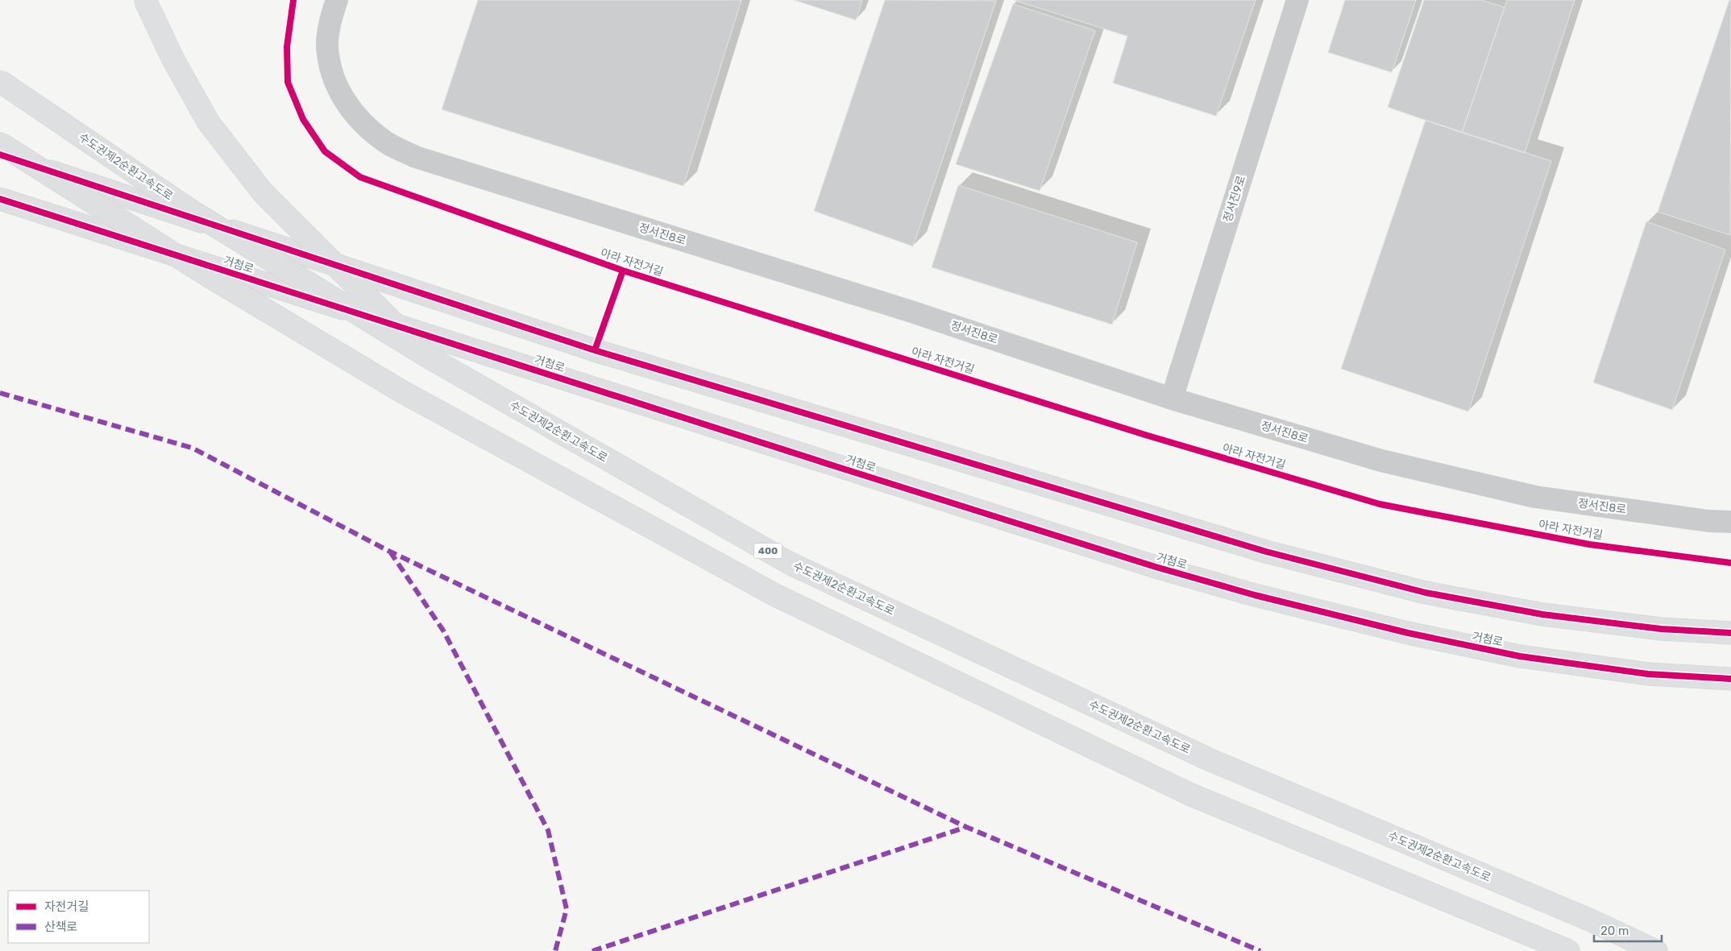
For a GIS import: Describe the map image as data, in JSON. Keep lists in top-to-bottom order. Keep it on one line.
{"streets":{"main road":["수도권제2순환고속도로","거첨로","400"],"street":["정서진9로","정서진8로"],"cycle path":["아라 자전거길"]},"crossings":[["정서진9로","정서진8로"]],"legend":["자전거길","산책로"],"scale_bar":"20 m"}
